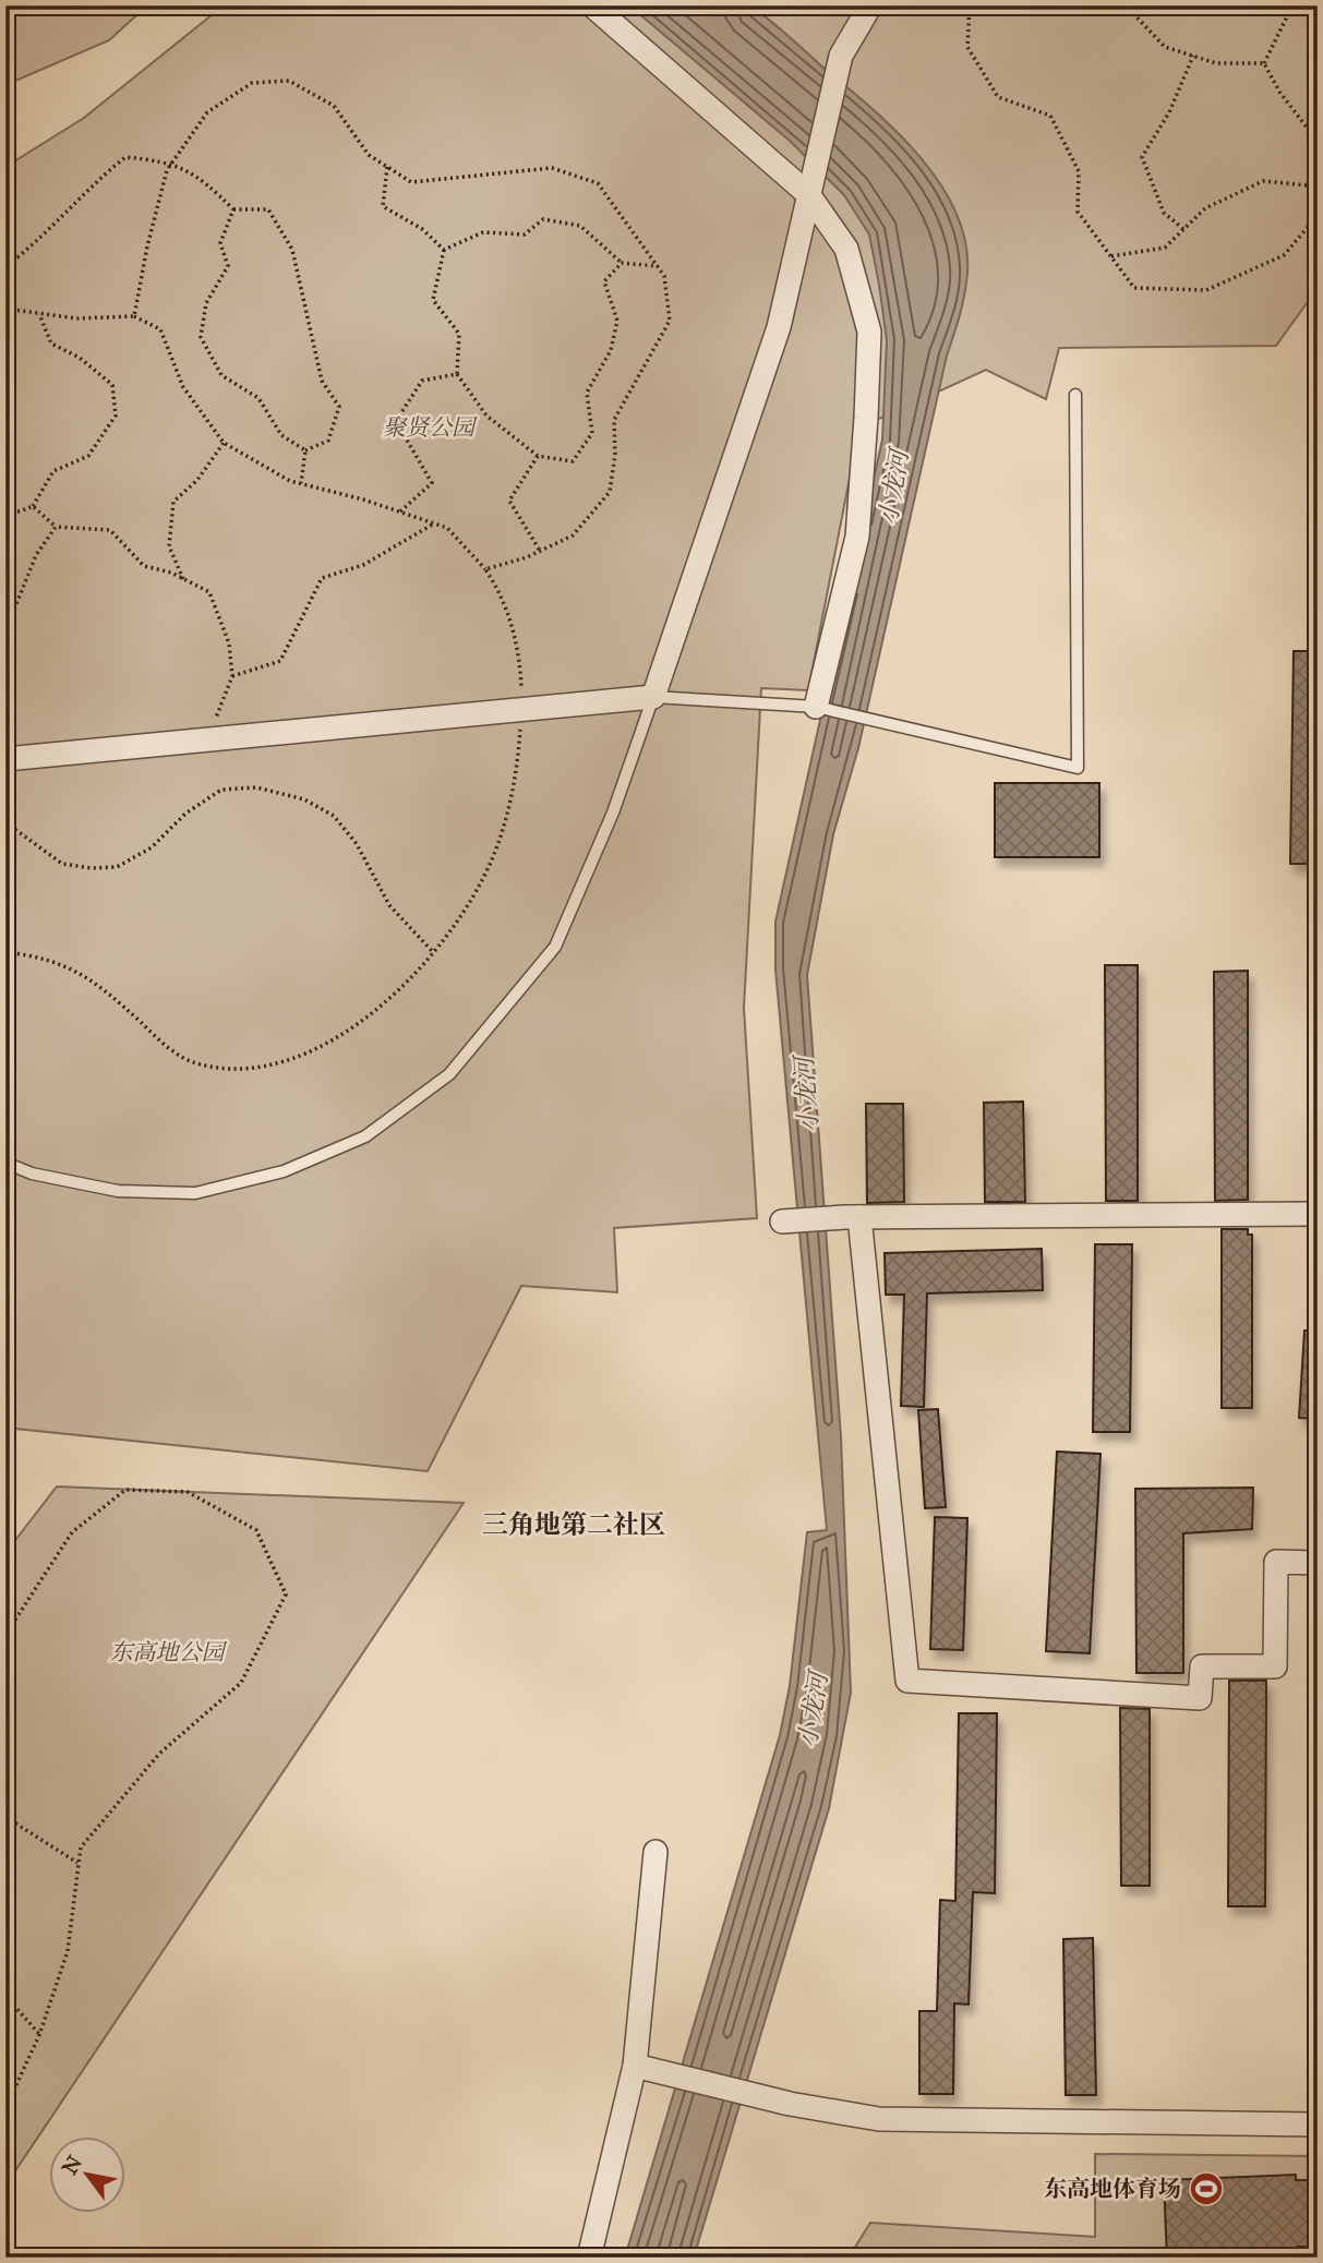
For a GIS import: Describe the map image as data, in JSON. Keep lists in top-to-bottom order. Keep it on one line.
{"districts":["三角地第二社区"],"water":["小龙河"],"parks":["聚贤公园","东高地公园"],"places":{"sports":["东高地体育场"]},"north":"top left"}
